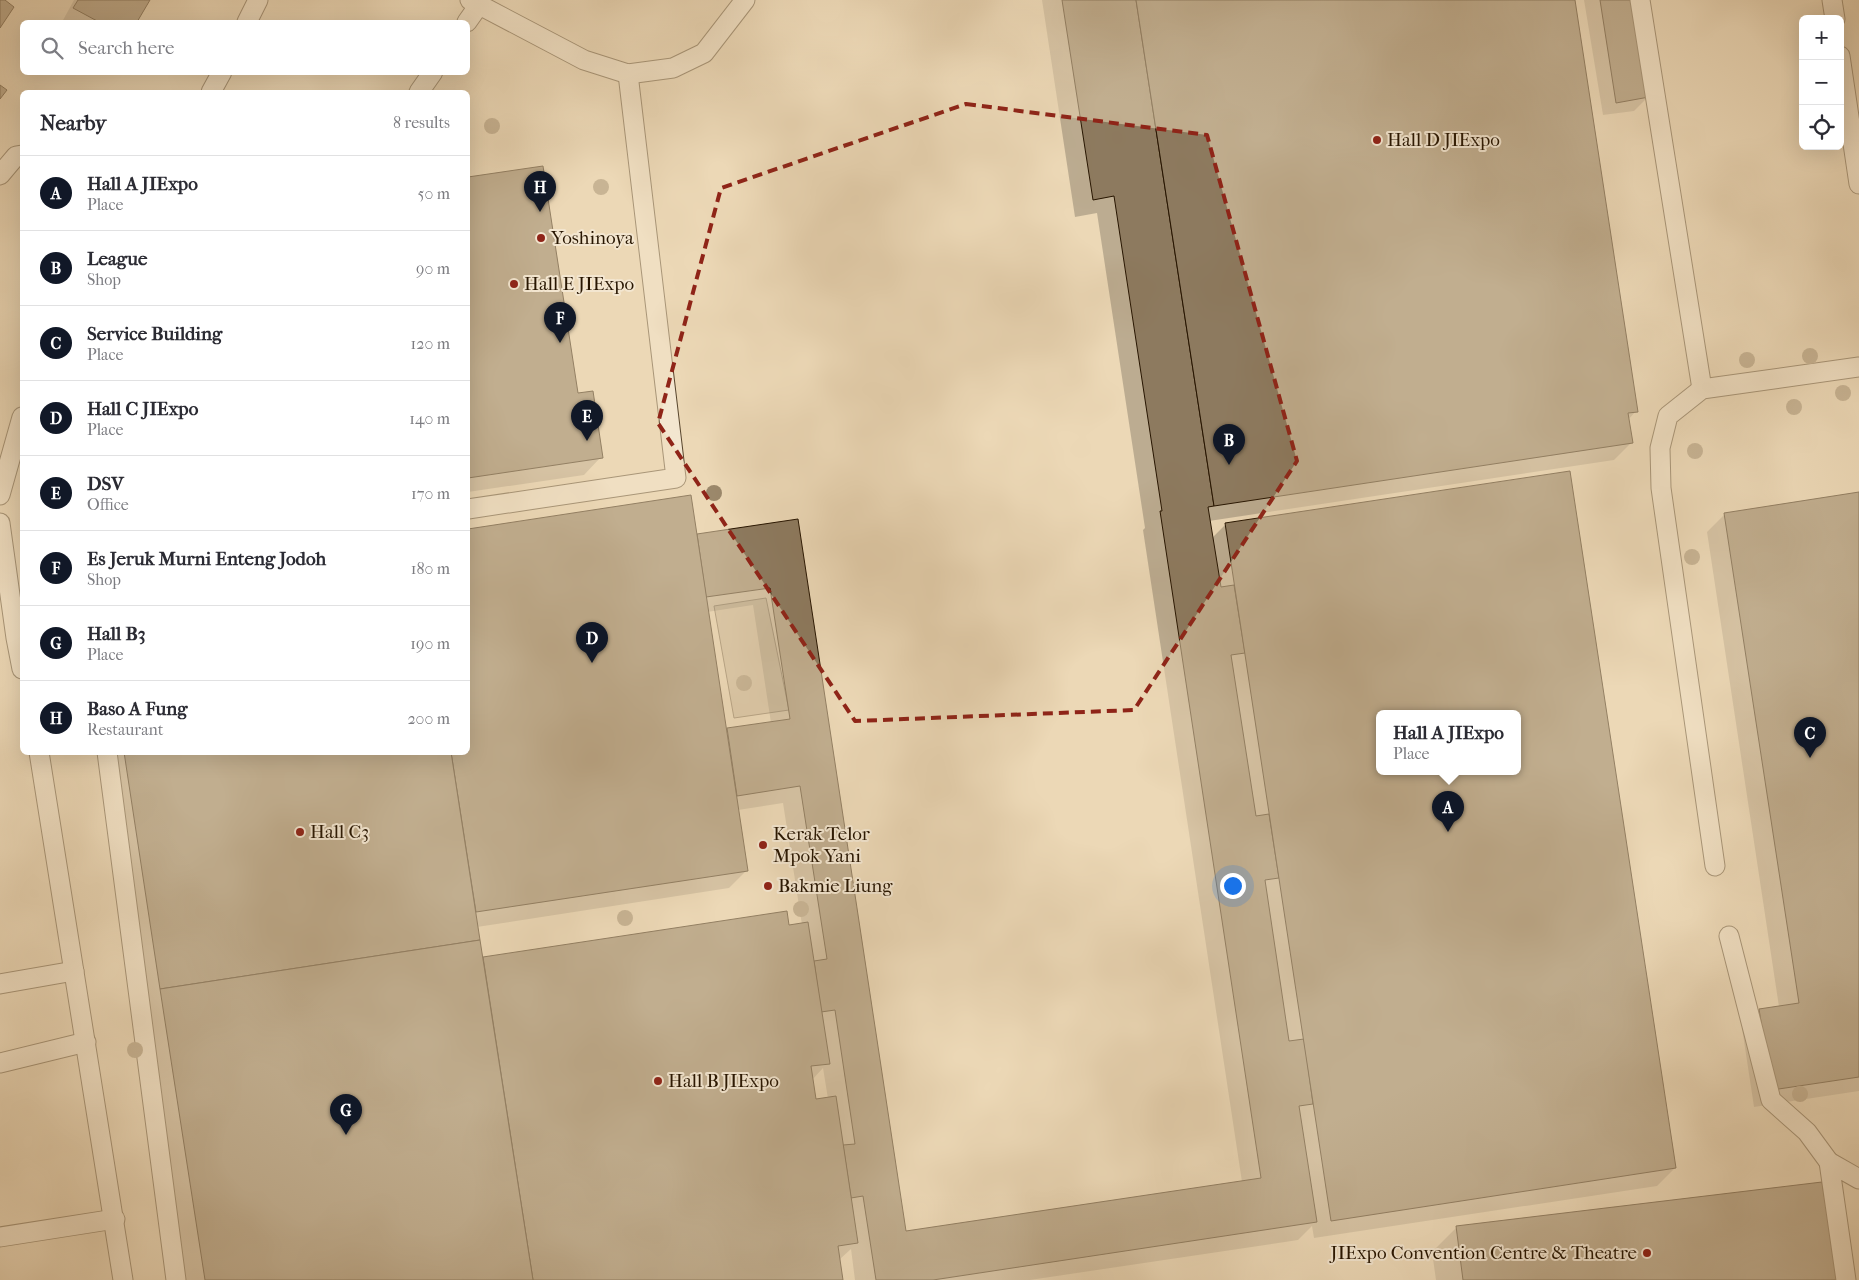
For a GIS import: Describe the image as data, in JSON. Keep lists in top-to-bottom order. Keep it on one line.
{"places":["Hall D JIExpo","Yoshinoya","Hall E JIExpo","Hall C3","Kerak Telor Mpok Yani","Bakmie Liung","Hall B JIExpo","JIExpo Convention Centre & Theatre"],"page":{"map_buttons":["+","−"],"search":"Search here","heading":["Nearby","8 results"],"list":[{"mark":"A","name":"Hall A JIExpo","note":"Place","value":"50 m"},{"mark":"B","name":"League","note":"Shop","value":"90 m"},{"mark":"C","name":"Service Building","note":"Place","value":"120 m"},{"mark":"D","name":"Hall C JIExpo","note":"Place","value":"140 m"},{"mark":"E","name":"DSV","note":"Office","value":"170 m"},{"mark":"F","name":"Es Jeruk Murni Enteng Jodoh","note":"Shop","value":"180 m"},{"mark":"G","name":"Hall B3","note":"Place","value":"190 m"},{"mark":"H","name":"Baso A Fung","note":"Restaurant","value":"200 m"}],"pins":["H","F","E","B","D","C","A","G"],"popup":["Hall A JIExpo","Place"]}}
